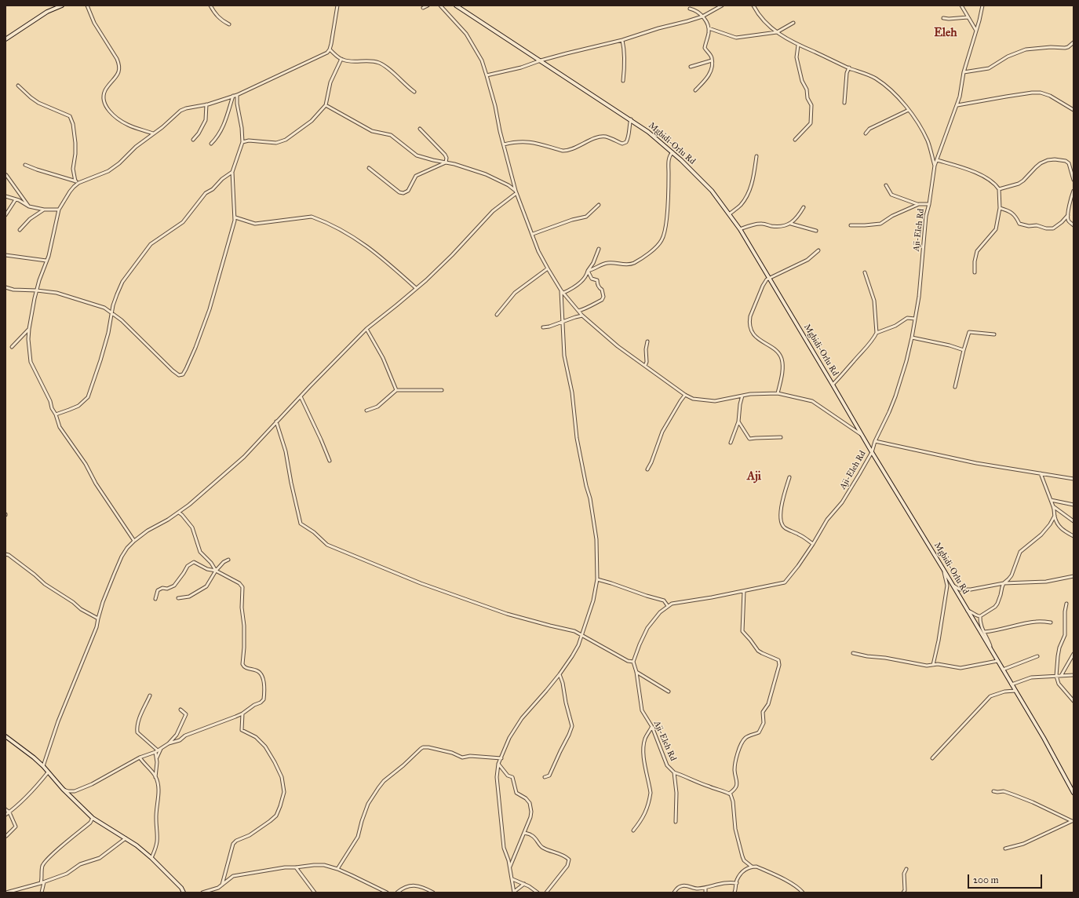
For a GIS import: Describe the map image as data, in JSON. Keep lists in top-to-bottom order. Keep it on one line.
{"streets":{"main road":["Mgbidi-Orlu Rd"],"street":["Aji-Eleh Rd"]},"crossings":[["Mgbidi-Orlu Rd","Aji-Eleh Rd"]],"districts":["Eleh","Aji"],"scale_bar":"200 m"}
